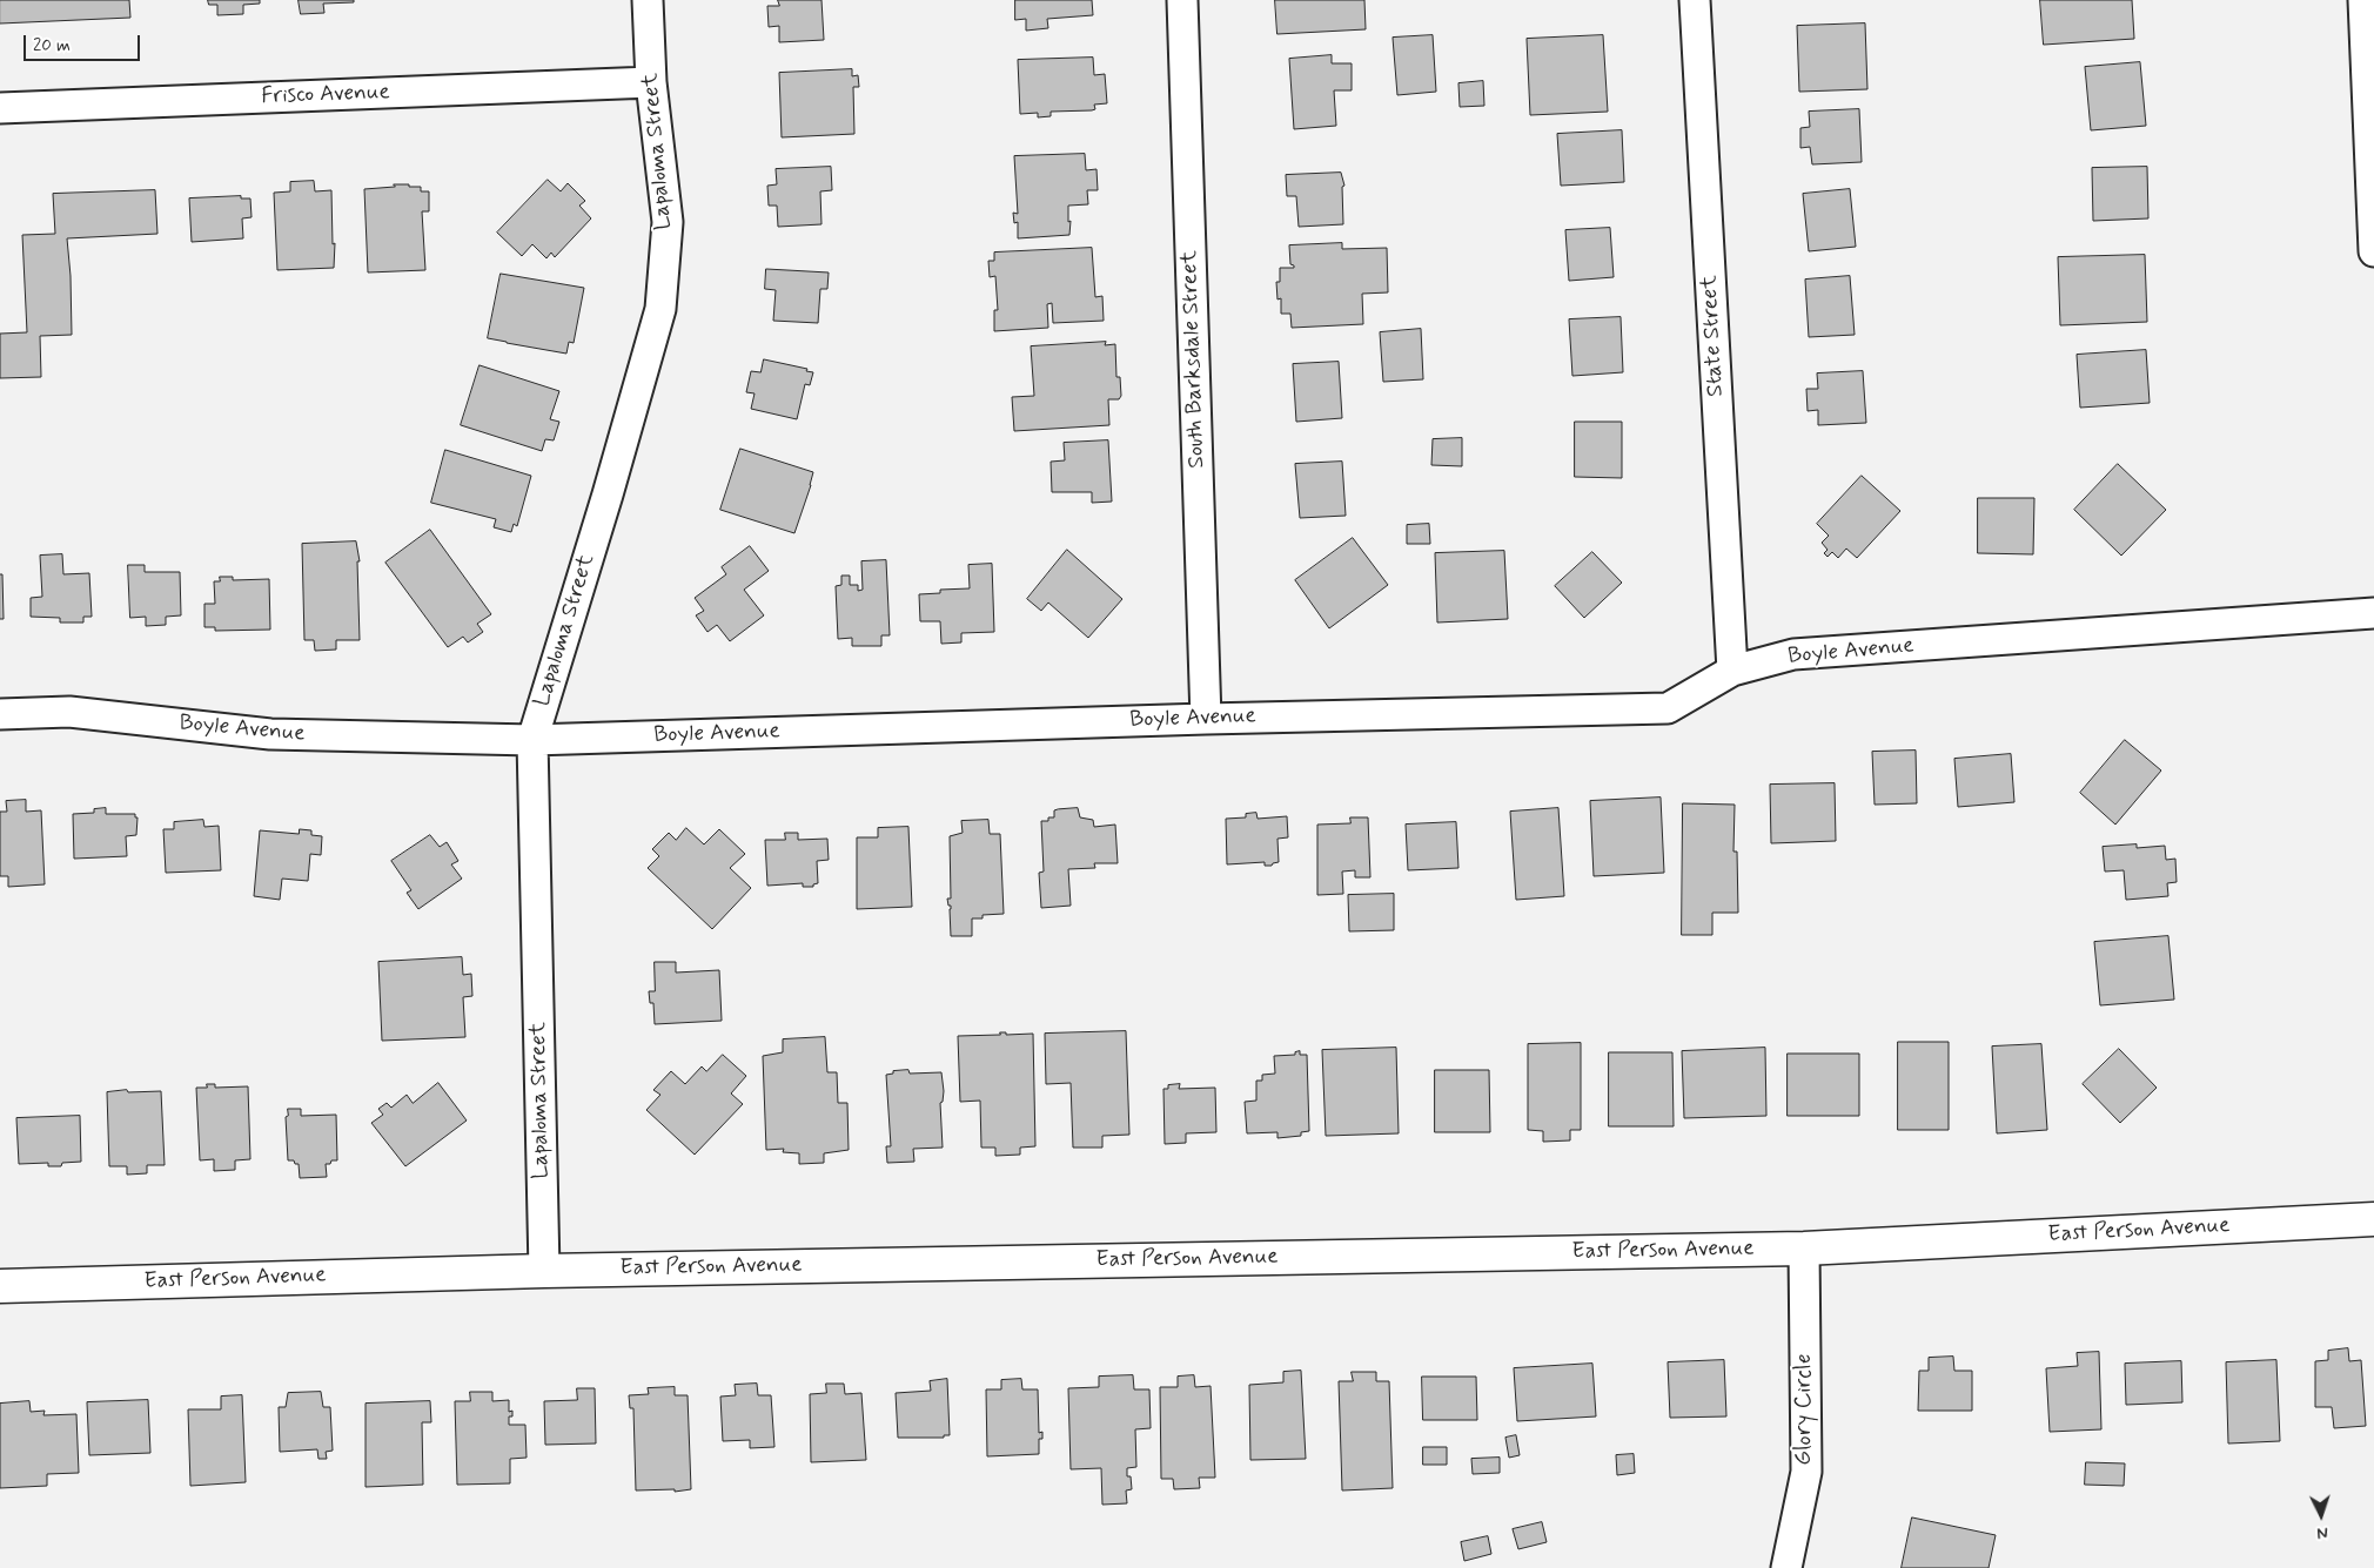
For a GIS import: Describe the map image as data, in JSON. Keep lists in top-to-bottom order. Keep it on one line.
{"streets":{"main road":["East Person Avenue"],"street":["Frisco Avenue","Lapaloma Street","State Street","South Barksdale Street","Boyle Avenue","Glory Circle"]},"crossings":[["Frisco Avenue","Lapaloma Street"],["Lapaloma Street","Boyle Avenue"],["Lapaloma Street","East Person Avenue"],["State Street","Boyle Avenue"],["South Barksdale Street","Boyle Avenue"],["East Person Avenue","Glory Circle"]],"scale_bar":"20 m","north":"bottom"}
